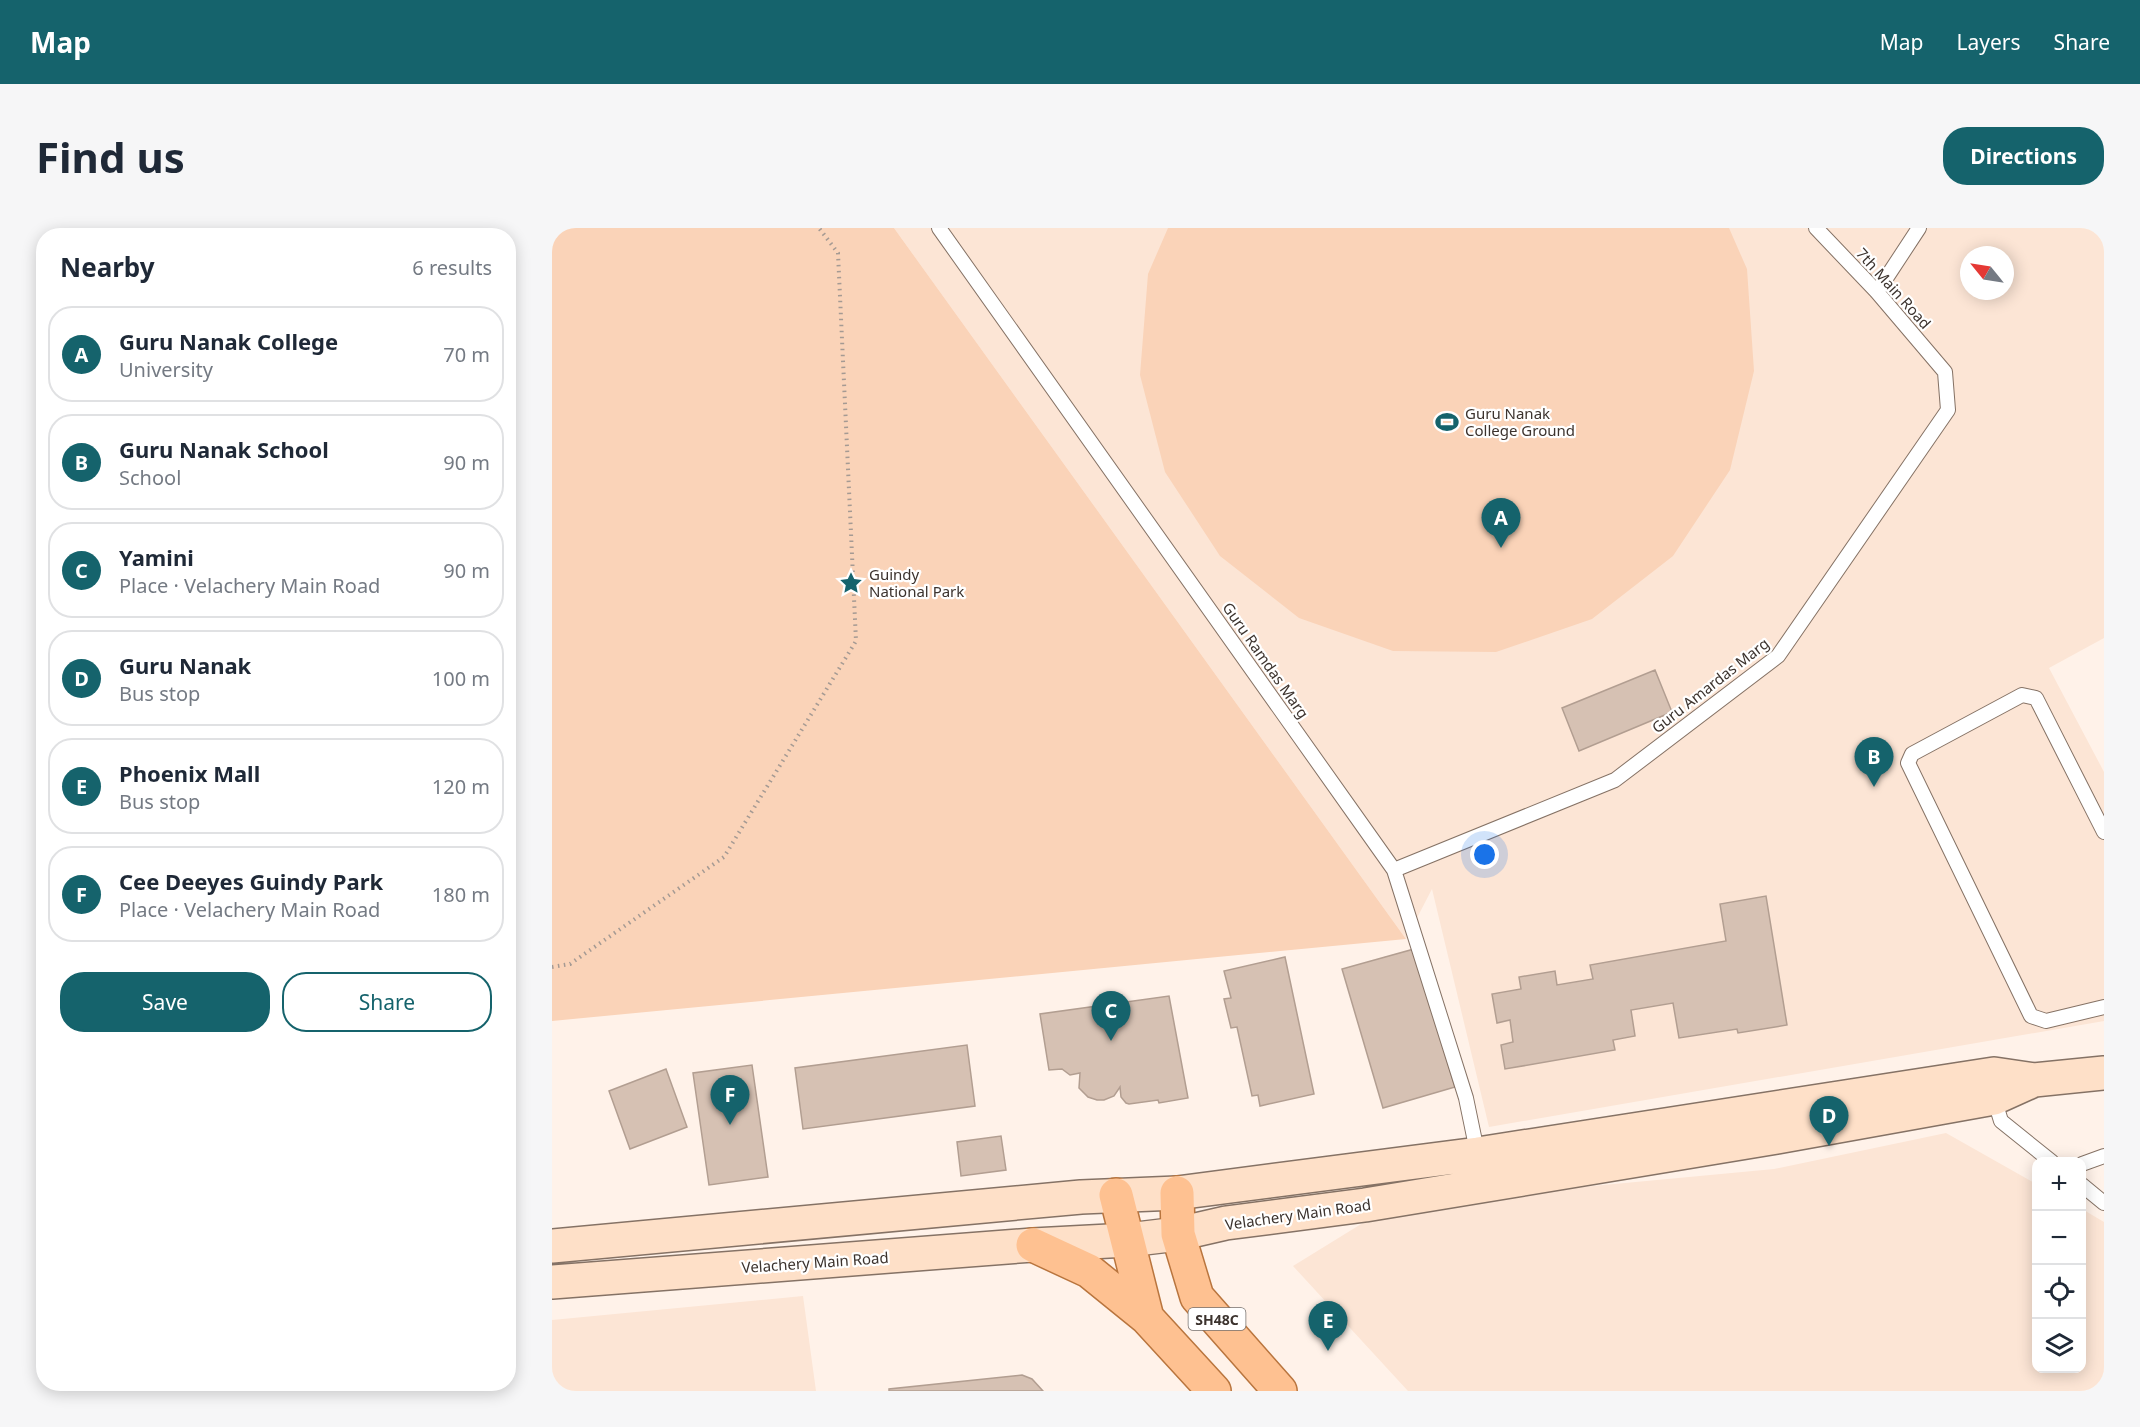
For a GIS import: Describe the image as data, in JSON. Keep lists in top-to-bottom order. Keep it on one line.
{"streets":{"main road":["Velachery Main Road","SH48C"],"lane":["7th Main Road","Guru Ramdas Marg","Guru Amardas Marg"]},"crossings":[["7th Main Road","Guru Amardas Marg"],["Guru Ramdas Marg","Guru Amardas Marg"],["Guru Ramdas Marg","Velachery Main Road"],["Velachery Main Road","SH48C"]],"places":{"sports":["Guru Nanak College Ground"],"place":["Guindy National Park"]},"north":"top left","page":{"header":"Map","nav":["Map","Layers","Share"],"buttons":["Directions",["Save","Share"]],"title":"Find us","heading":["Nearby","6 results"],"list":[{"mark":"A","name":"Guru Nanak College","note":"University","value":"70 m"},{"mark":"B","name":"Guru Nanak School","note":"School","value":"90 m"},{"mark":"C","name":"Yamini","note":"Place · Velachery Main Road","value":"90 m"},{"mark":"D","name":"Guru Nanak","note":"Bus stop","value":"100 m"},{"mark":"E","name":"Phoenix Mall","note":"Bus stop","value":"120 m"},{"mark":"F","name":"Cee Deeyes Guindy Park","note":"Place · Velachery Main Road","value":"180 m"}],"pins":["A","B","C","F","D","E"],"map_buttons":["+","−"]}}
